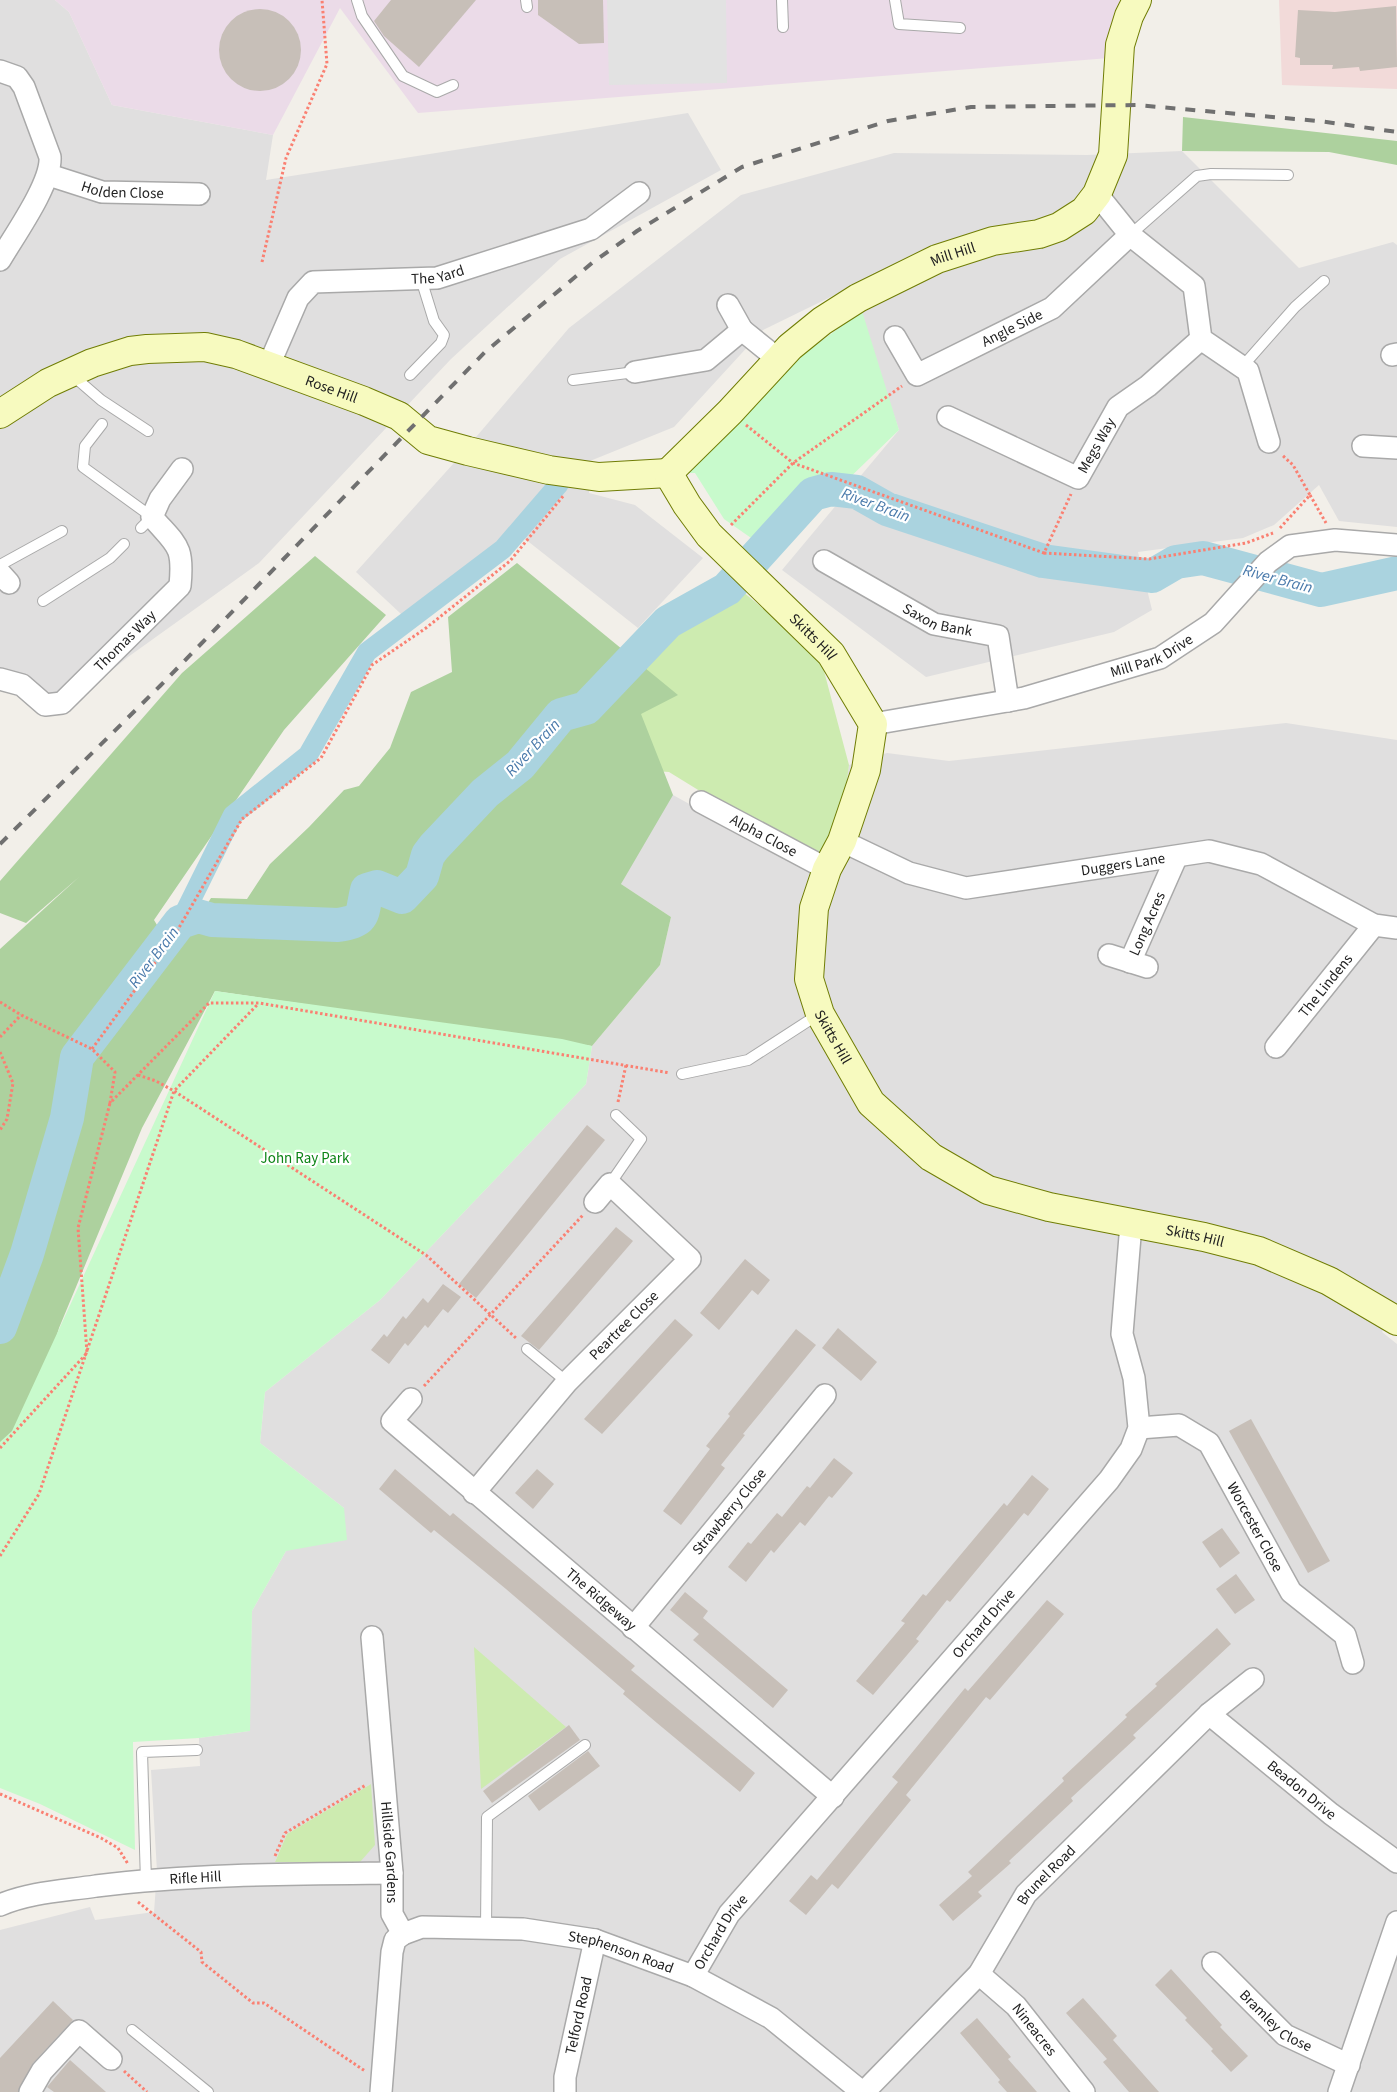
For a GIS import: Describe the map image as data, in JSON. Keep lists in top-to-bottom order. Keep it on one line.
{"streets":{"street":["Holden Close","Mill Hill","The Yard","Angle Side","Rose Hill","Megs Way","Saxon Bank","Skitts Hill","Thomas Way","Mill Park Drive","Alpha Close","Duggers Lane","Long Acres","The Lindens","Peartree Close","Strawberry Close","Worcester Close","The Ridgeway","Orchard Drive","Beadon Drive","Hillside Gardens","Brunel Road","Rifle Hill","Stephenson Road","Telford Road","Bramley Close","Nineacres"]},"crossings":[["Mill Hill","Rose Hill"],["Mill Hill","Skitts Hill"],["The Yard","Rose Hill"],["Rose Hill","Skitts Hill"],["Saxon Bank","Mill Park Drive"],["Skitts Hill","Mill Park Drive"],["Skitts Hill","Alpha Close"],["Skitts Hill","Duggers Lane"],["Skitts Hill","Orchard Drive"],["Duggers Lane","Long Acres"],["Duggers Lane","The Lindens"],["Peartree Close","The Ridgeway"],["Strawberry Close","The Ridgeway"],["Worcester Close","Orchard Drive"],["The Ridgeway","Orchard Drive"],["Orchard Drive","Stephenson Road"],["Beadon Drive","Brunel Road"],["Hillside Gardens","Rifle Hill"],["Hillside Gardens","Stephenson Road"],["Brunel Road","Stephenson Road"],["Brunel Road","Nineacres"],["Stephenson Road","Telford Road"]],"water":["River Brain"],"parks":["John Ray Park"]}
